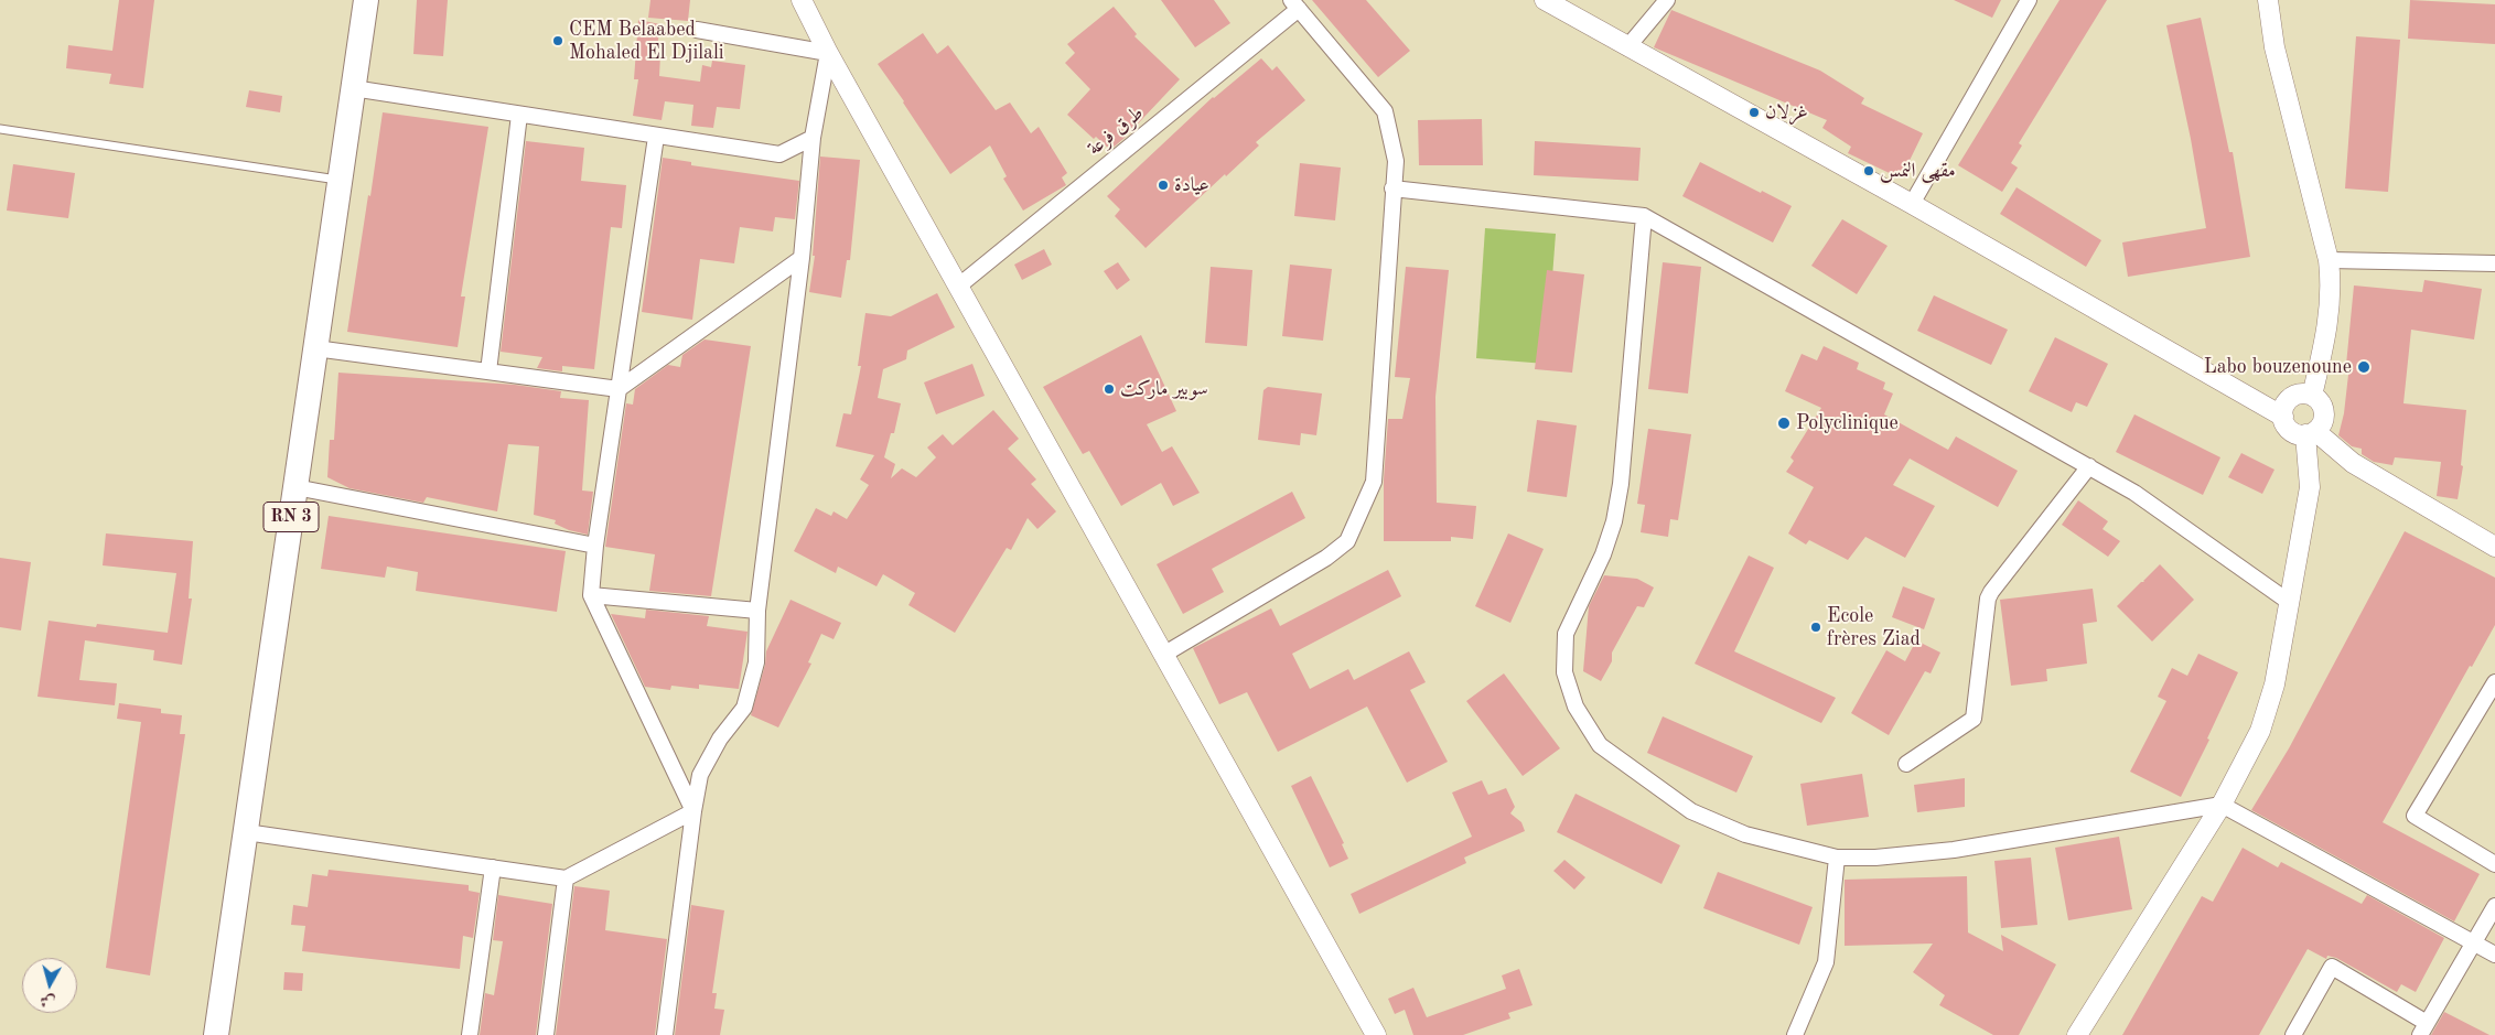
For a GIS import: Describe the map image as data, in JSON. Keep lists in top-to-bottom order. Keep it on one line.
{"streets":{"main road":["RN 3"],"street":["طرق فرعة"]},"places":["CEM Belaabed Mohaled El Djilali","غزلان","مقهى النمس","عيادة","Labo bouzenoune","سوبير ماركت","Polyclinique","Ecole frères Ziad"],"north":"bottom"}
